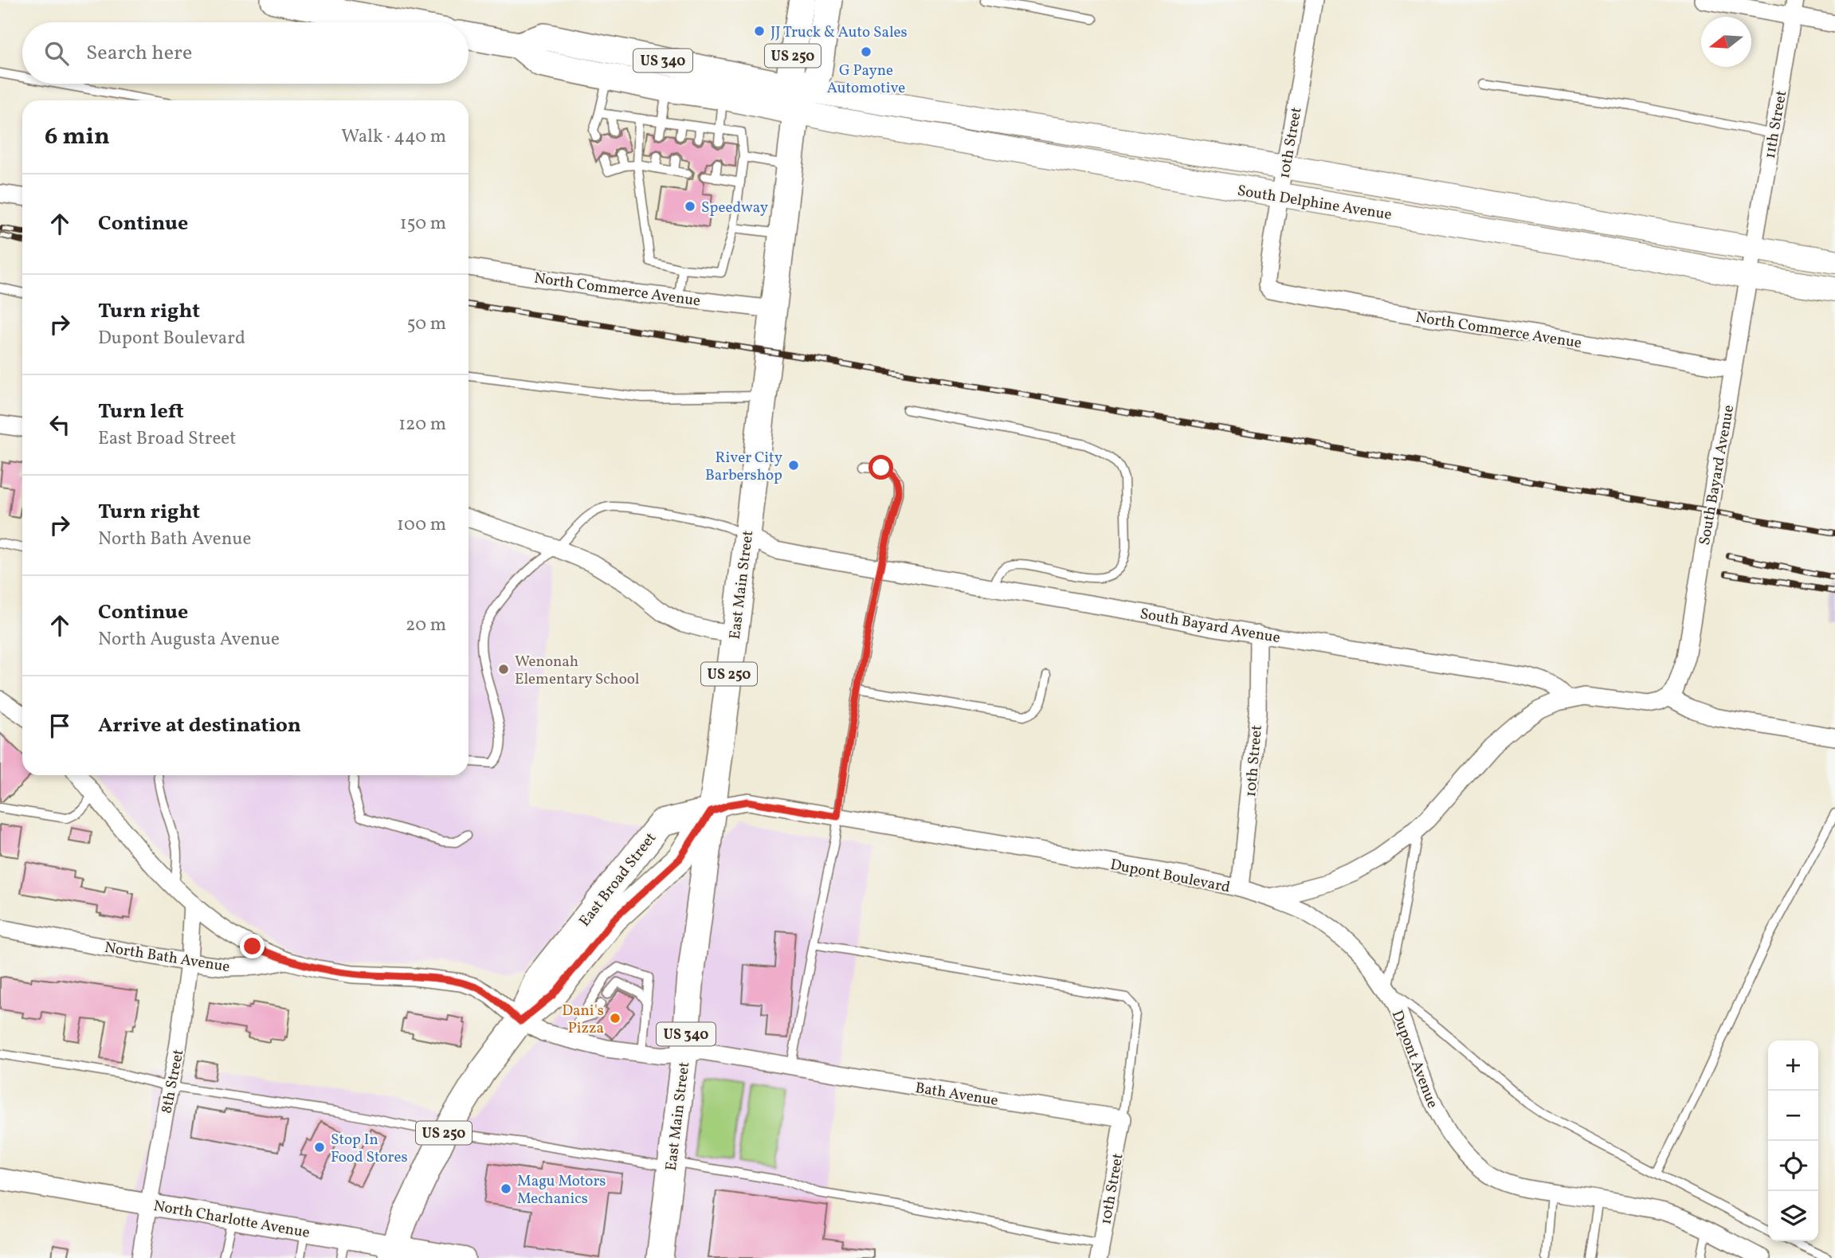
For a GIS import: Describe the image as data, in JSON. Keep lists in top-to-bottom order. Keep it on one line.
{"streets":{"main road":["US 250","US 340","South Delphine Avenue","East Main Street","East Broad Street"],"street":["11th Street","10th Street","North Commerce Avenue","South Bayard Avenue","Dupont Boulevard","North Bath Avenue","Dupont Avenue","8th Street","Bath Avenue","North Charlotte Avenue"]},"crossings":[["US 340","South Delphine Avenue"],["US 340","East Main Street"],["11th Street","South Delphine Avenue"],["11th Street","South Bayard Avenue"],["10th Street","South Delphine Avenue"],["10th Street","North Commerce Avenue"],["10th Street","South Bayard Avenue"],["10th Street","Dupont Boulevard"],["10th Street","Bath Avenue"],["South Delphine Avenue","South Bayard Avenue"],["South Delphine Avenue","East Main Street"],["North Commerce Avenue","South Bayard Avenue"],["North Commerce Avenue","East Main Street"],["South Bayard Avenue","East Main Street"],["East Main Street","Dupont Boulevard"],["East Main Street","East Broad Street"],["East Main Street","North Bath Avenue"],["East Main Street","Bath Avenue"],["Dupont Boulevard","East Broad Street"],["Dupont Boulevard","Dupont Avenue"],["East Broad Street","North Bath Avenue"],["East Broad Street","North Charlotte Avenue"],["North Bath Avenue","8th Street"],["North Bath Avenue","Bath Avenue"],["8th Street","North Charlotte Avenue"]],"places":["JJ Truck & Auto Sales","G Payne Automotive","Speedway","River City Barbershop","Wenonah Elementary School","Dani's Pizza","Stop In Food Stores","Magu Motors Mechanics"],"north":"left","page":{"search":"Search here","heading":["6 min","Walk · 440 m"],"list":[["Continue","150 m"],["Turn right","Dupont Boulevard","50 m"],["Turn left","East Broad Street","120 m"],["Turn right","North Bath Avenue","100 m"],["Continue","North Augusta Avenue","20 m"],"Arrive at destination"],"map_buttons":["+","−"]}}
